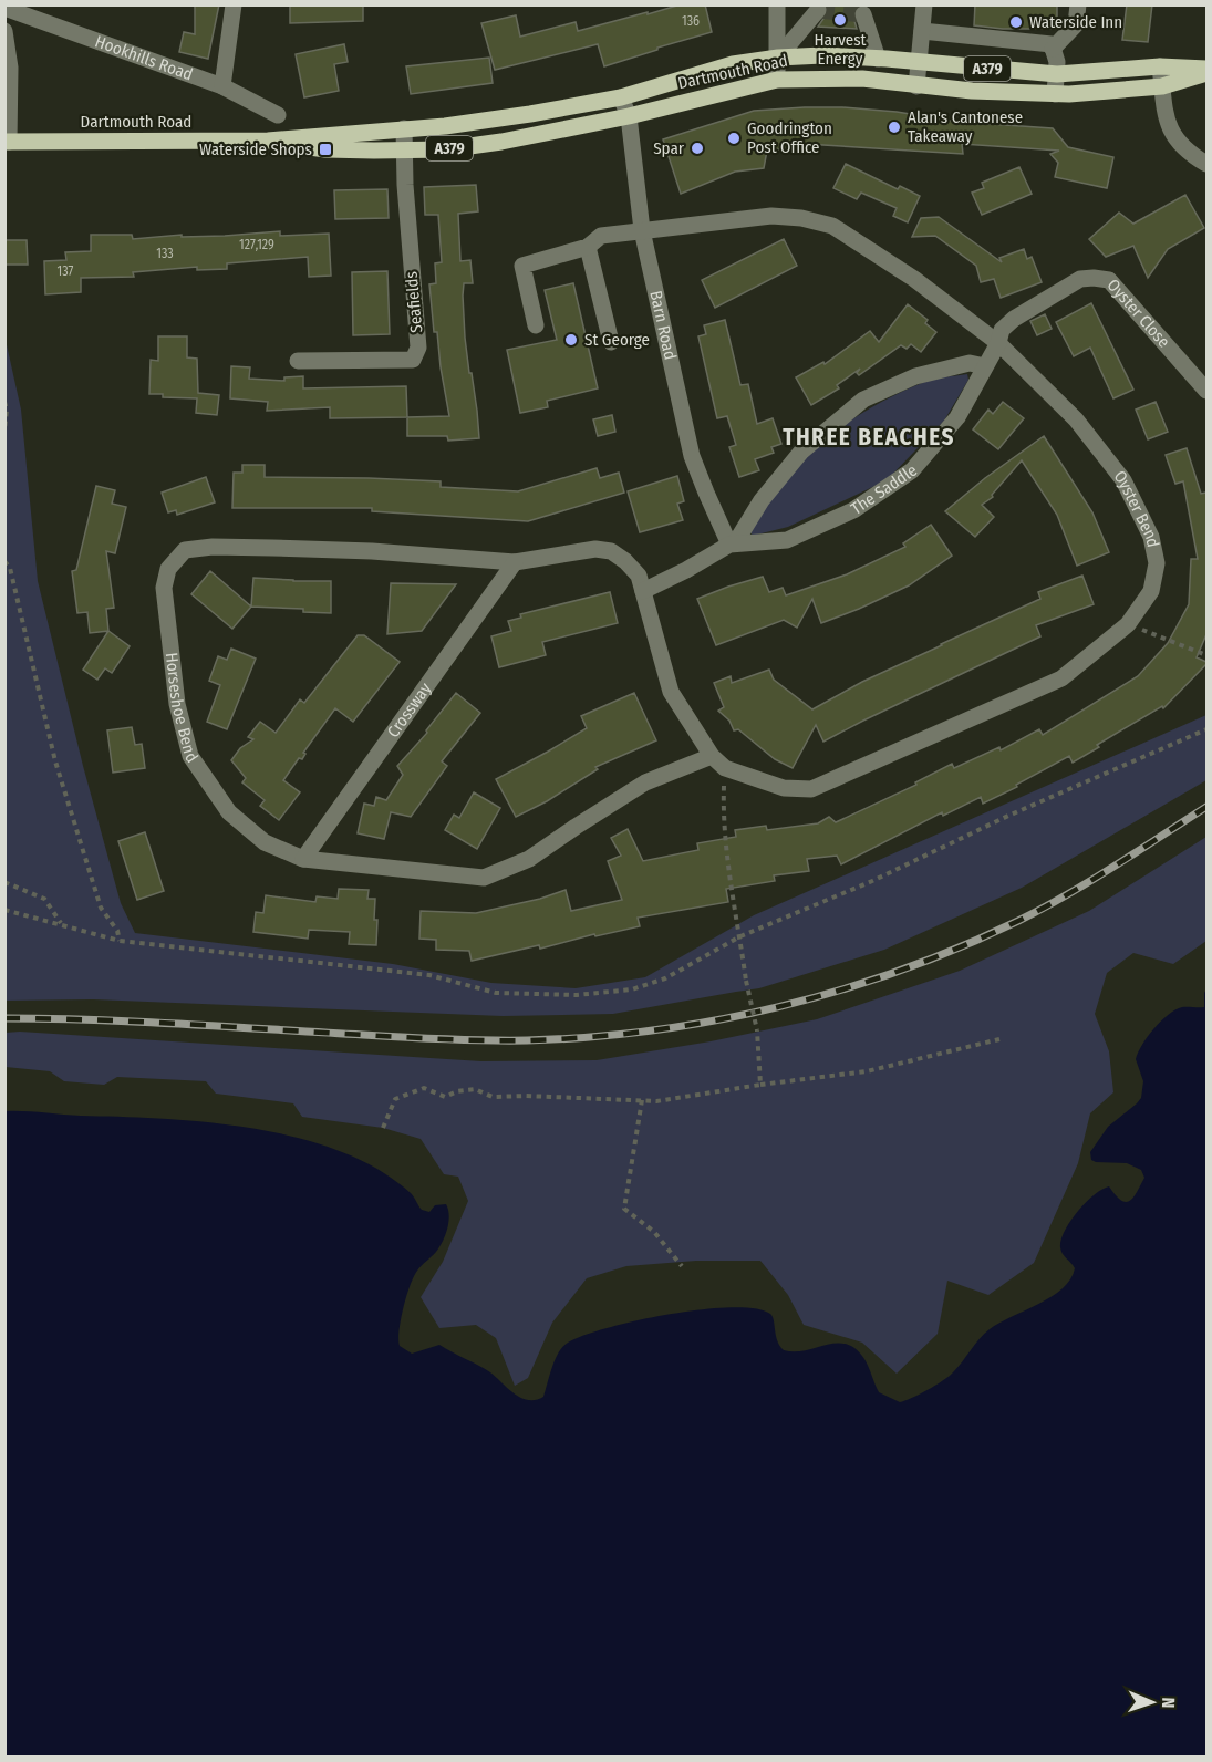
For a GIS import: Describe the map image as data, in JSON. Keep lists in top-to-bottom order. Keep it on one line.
{"streets":{"main road":["A379","Dartmouth Road"],"street":["Hookhills Road","Seafields","Oyster Close","Barn Road","The Saddle","Oyster Bend","Horseshoe Bend","Crossway"]},"crossings":[["Dartmouth Road","Seafields"],["Dartmouth Road","Barn Road"],["Oyster Close","The Saddle"],["Oyster Close","Oyster Bend"],["Barn Road","The Saddle"],["Barn Road","Oyster Bend"],["The Saddle","Oyster Bend"],["The Saddle","Horseshoe Bend"],["Oyster Bend","Horseshoe Bend"],["Horseshoe Bend","Crossway"]],"districts":["THREE BEACHES"],"places":{"other":["Harvest Energy","Waterside Inn","Alan's Cantonese Takeaway","Goodrington Post Office","Spar","St George"],"transit":["Waterside Shops"]},"house_numbers":["136","127,129","133","137"],"north":"right"}
